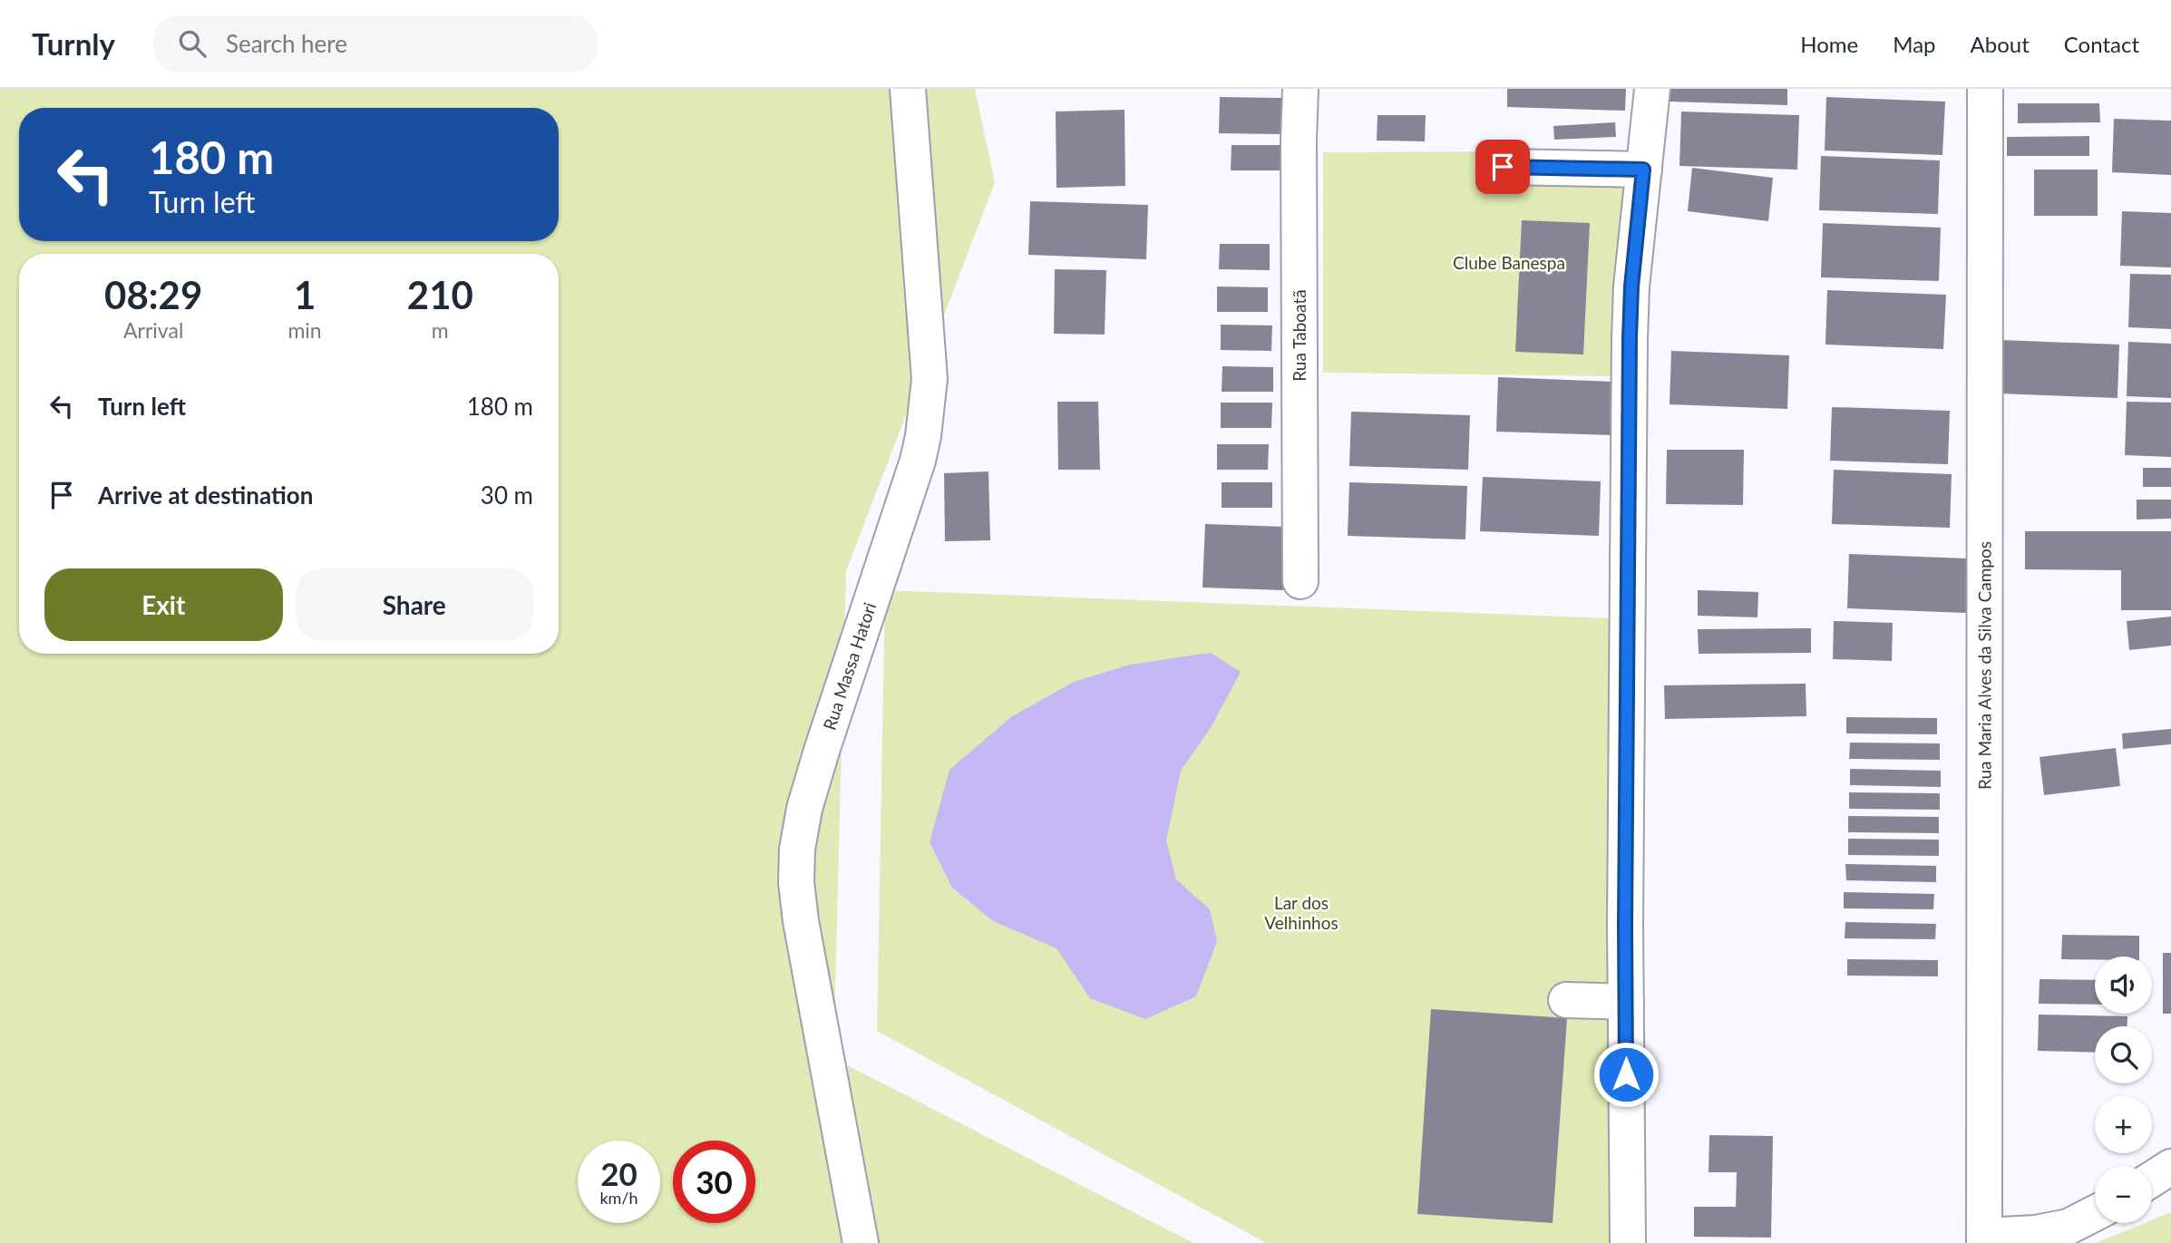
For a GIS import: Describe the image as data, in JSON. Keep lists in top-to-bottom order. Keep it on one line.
{"streets":{"street":["Rua Taboatã","Rua Massa Hatori","Rua Maria Alves da Silva Campos"]},"parks":["Clube Banespa","Lar dos Velhinhos"],"page":{"header":"Turnly","search":"Search here","nav":["Home","Map","About","Contact"],"turn":["180 m","Turn left"],"eta":["08:29","Arrival","1","min","210","m"],"list":[{"name":"Turn left","value":"180 m"},{"name":"Arrive at destination","value":"30 m"}],"buttons":["Exit","Share"],"map_buttons":["+","−"],"speed":"20 km/h","limit":"30"}}
